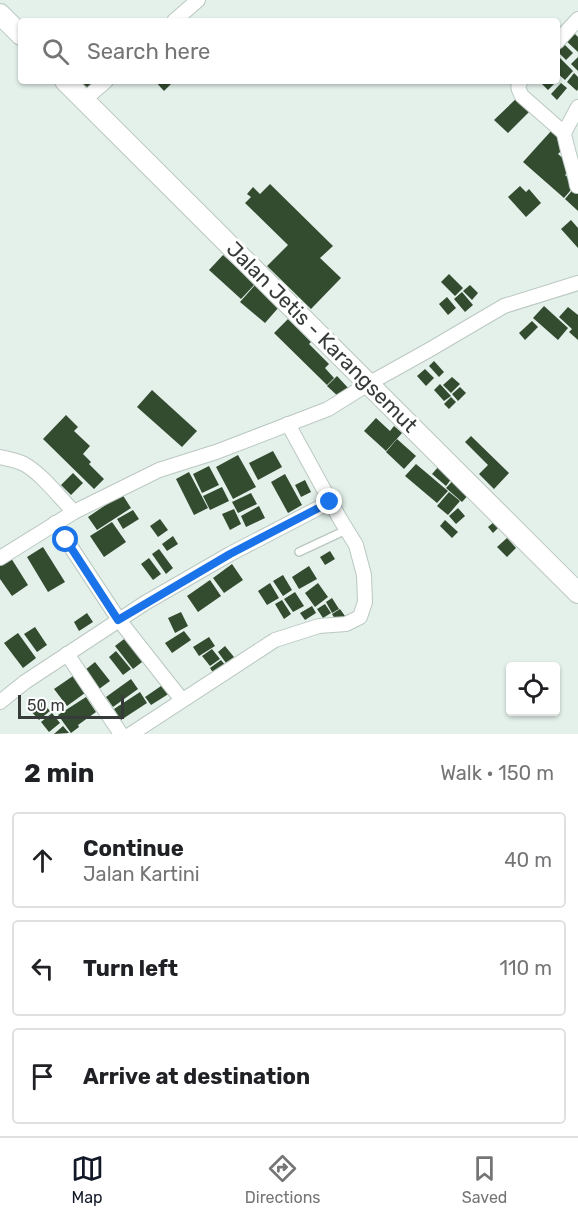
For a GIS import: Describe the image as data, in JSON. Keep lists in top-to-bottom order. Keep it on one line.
{"streets":{"main road":["Jalan Jetis - Karangsemut"]},"scale_bar":"50 m","page":{"search":"Search here","scale":"50 m","heading":["2 min","Walk · 150 m"],"list":[["Continue","Jalan Kartini","40 m"],["Turn left","110 m"],"Arrive at destination"],"nav":["Map","Directions","Saved"]}}
